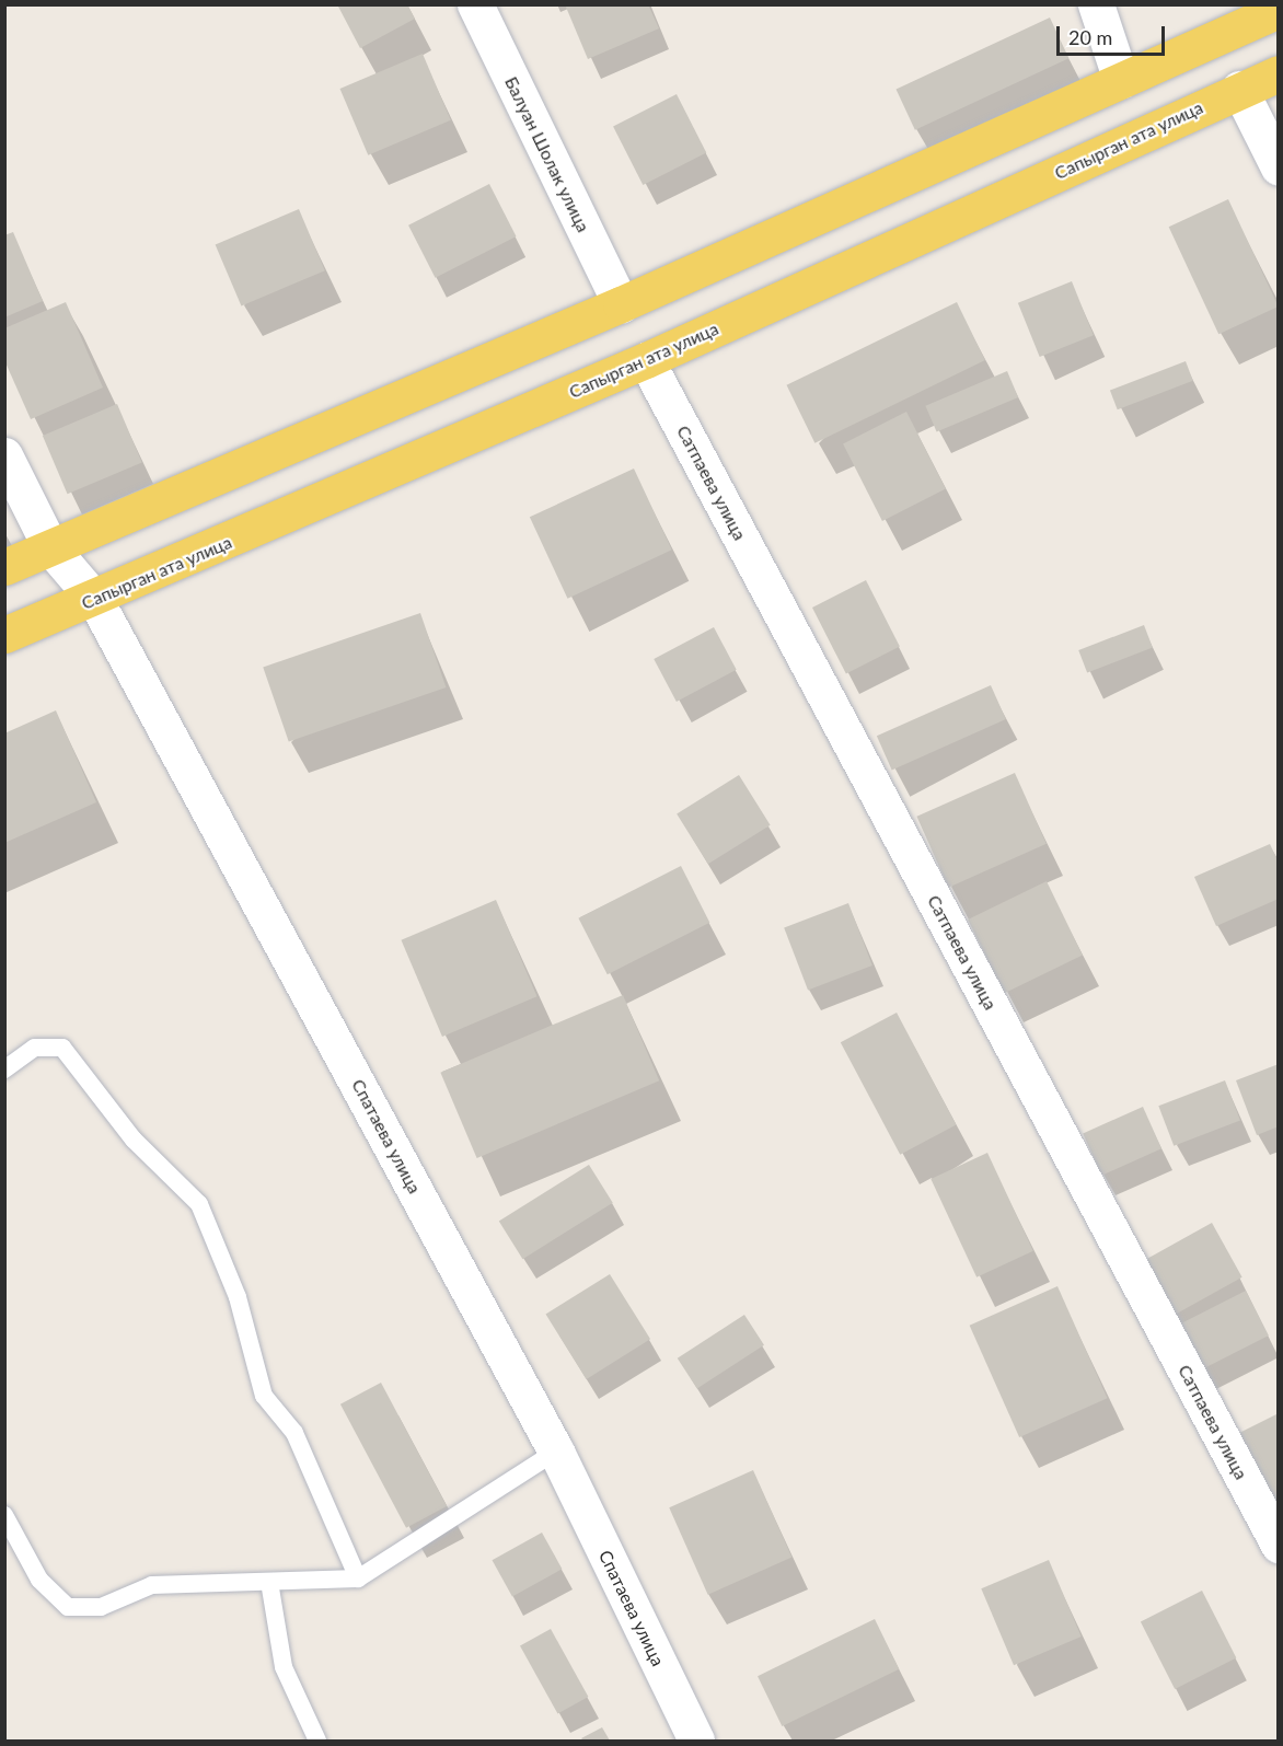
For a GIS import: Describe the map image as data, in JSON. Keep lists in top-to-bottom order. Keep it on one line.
{"streets":{"main road":["Сапырган ата улица"],"street":["Балуан Шолак улица","Сатпаева улица","Спатаева улица"]},"crossings":[["Сапырган ата улица","Сатпаева улица"],["Сапырган ата улица","Спатаева улица"]],"scale_bar":"20 m"}
